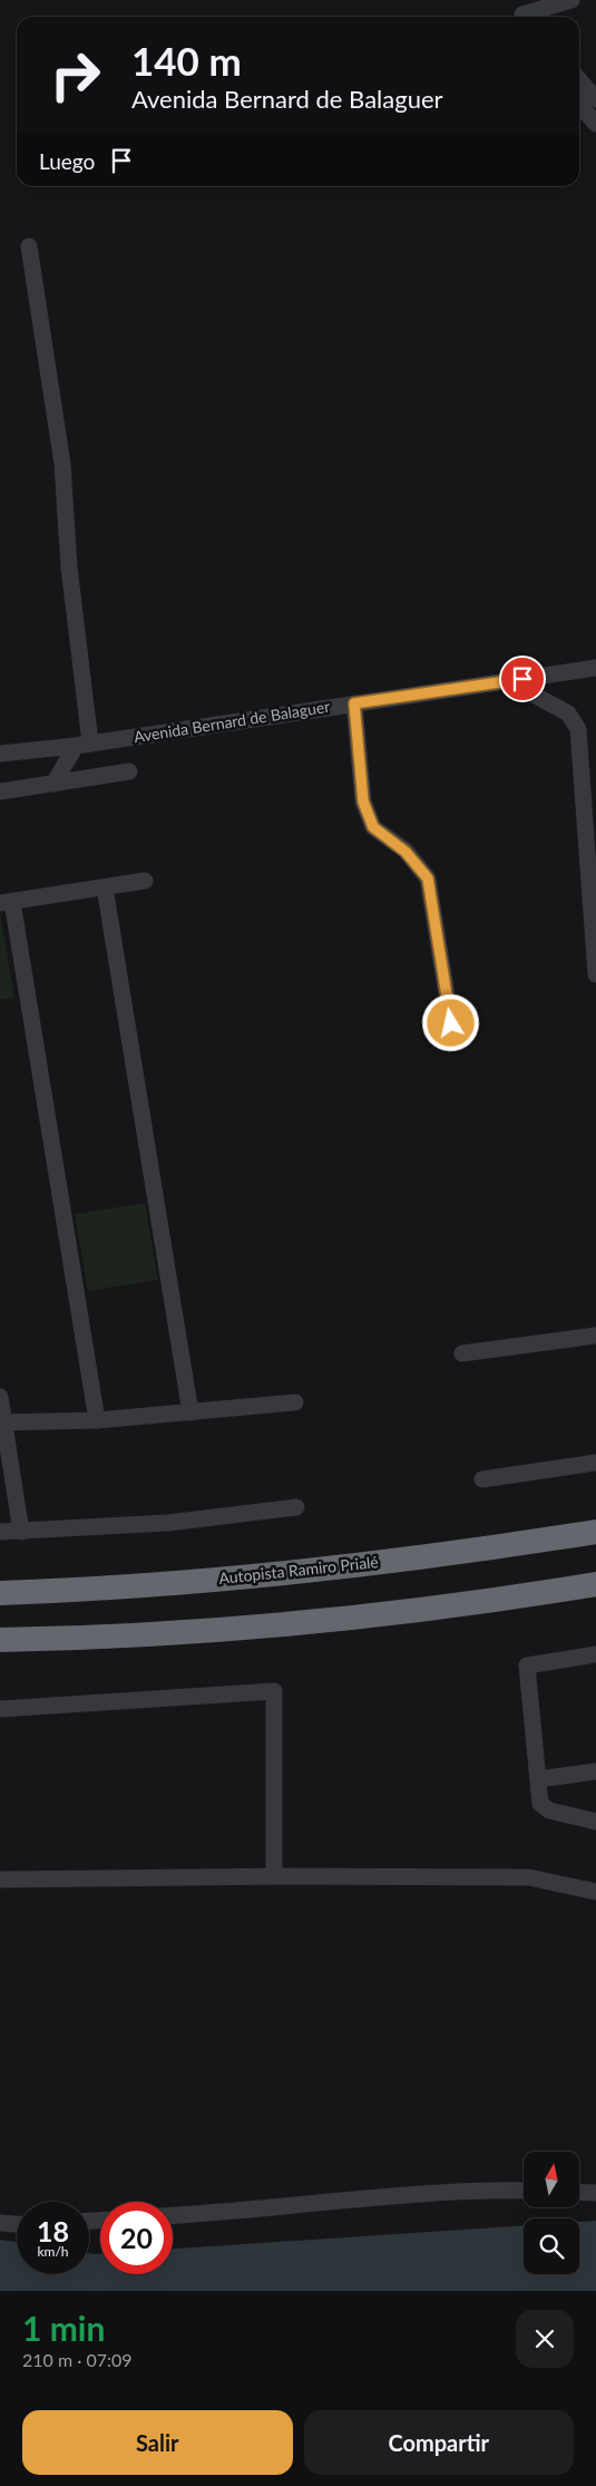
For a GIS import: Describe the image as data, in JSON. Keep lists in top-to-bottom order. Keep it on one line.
{"streets":{"highway":["Autopista Ramiro Prialé"],"street":["Avenida Bernard de Balaguer"]},"north":"top","page":{"turn":["140 m","Avenida Bernard de Balaguer"],"then":"Luego","speed":"18 km/h","limit":"20","heading":["1 min","210 m · 07:09"],"buttons":["Salir","Compartir"]}}
